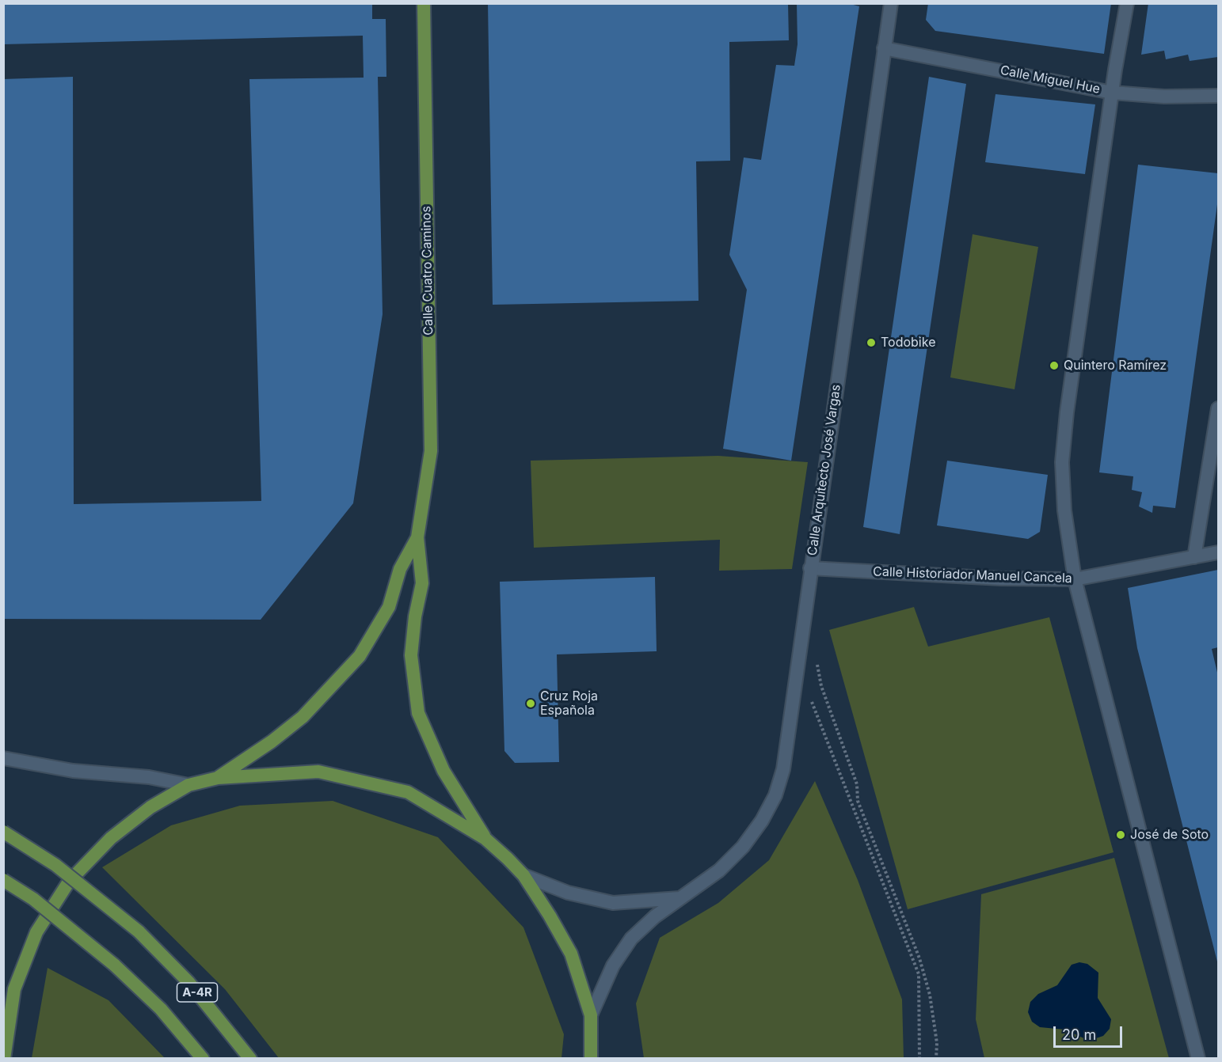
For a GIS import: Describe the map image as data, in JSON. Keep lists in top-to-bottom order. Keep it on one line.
{"streets":{"main road":["Calle Cuatro Caminos","A-4R"],"street":["Calle Miguel Hue","Calle Arquitecto José Vargas","Calle Historiador Manuel Cancela"]},"crossings":[["Calle Miguel Hue","Calle Arquitecto José Vargas"],["Calle Arquitecto José Vargas","Calle Historiador Manuel Cancela"]],"places":["Todobike","Quintero Ramírez","Cruz Roja Española","José de Soto"],"scale_bar":"20 m"}
